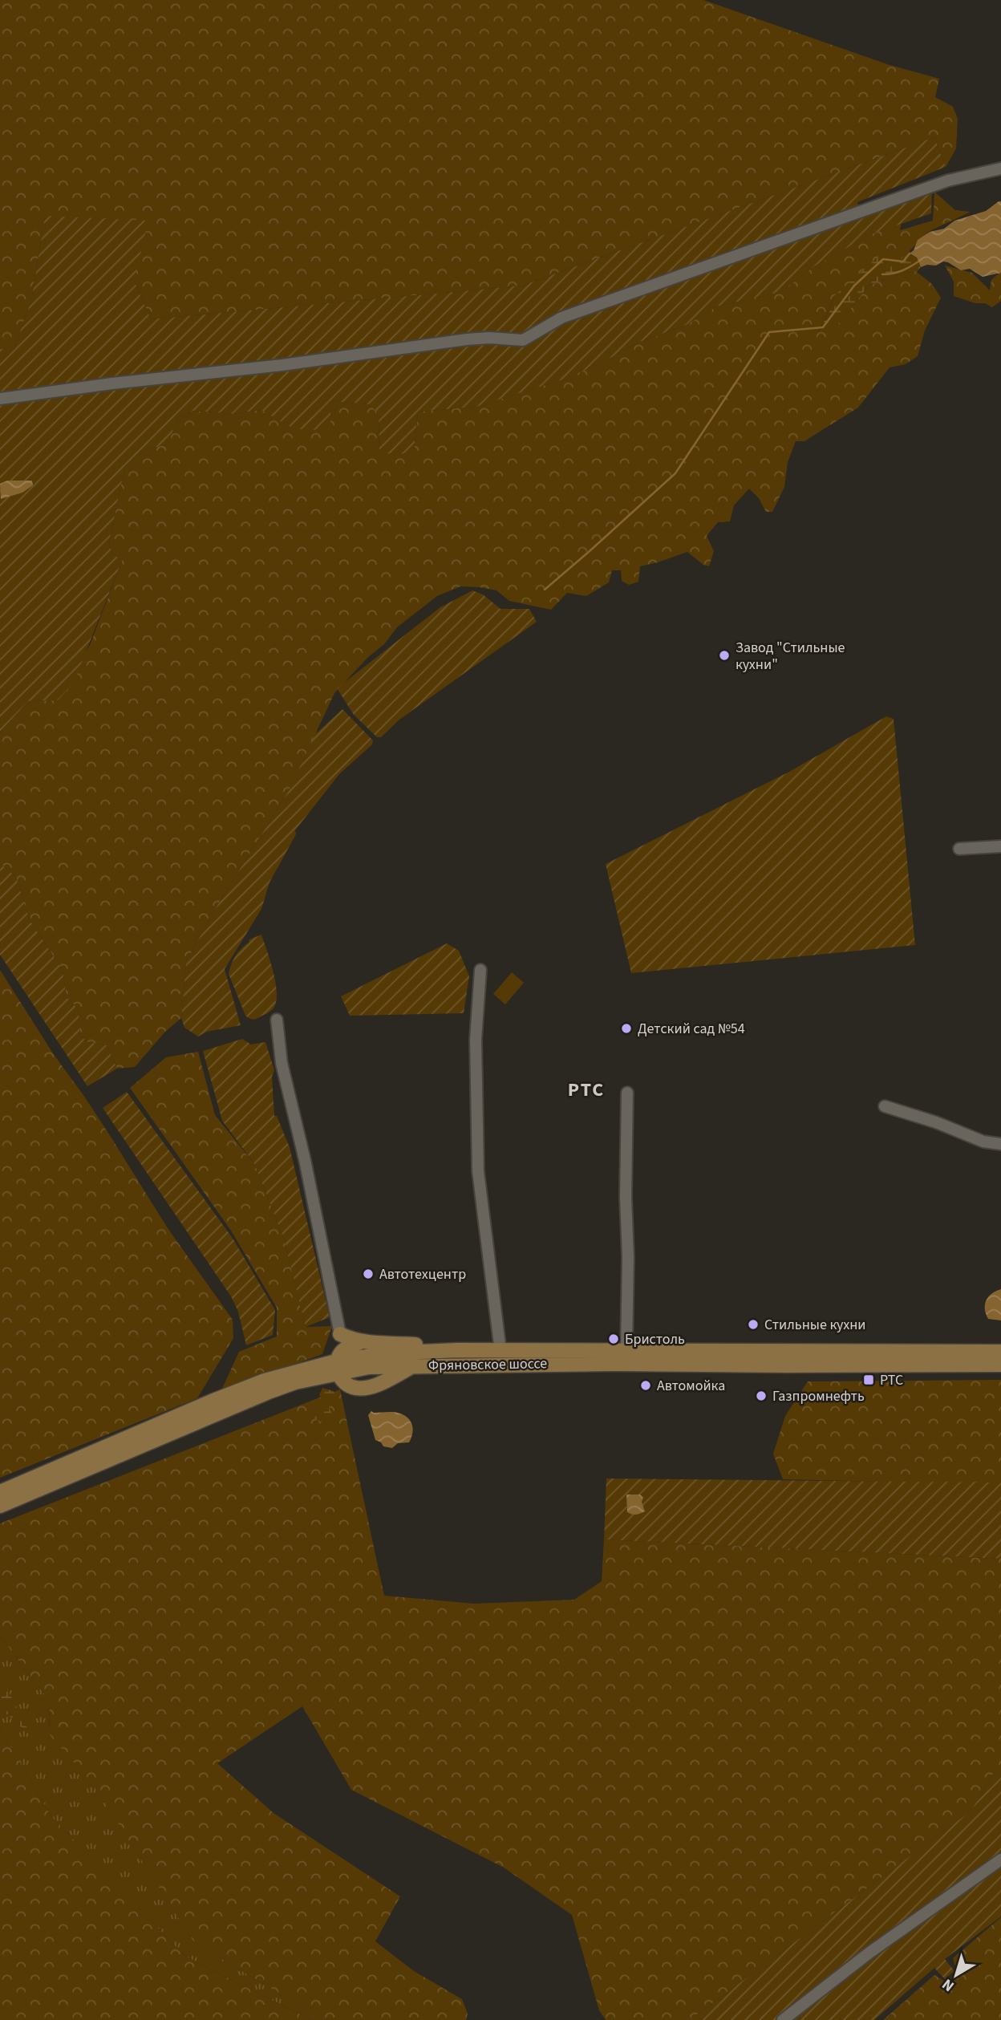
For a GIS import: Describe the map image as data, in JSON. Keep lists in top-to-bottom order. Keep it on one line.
{"streets":{"main road":["Фряновское шоссе"]},"districts":["РТС"],"places":{"other":["Завод \"Стильные кухни\"","Детский сад №54","Автотехцентр","Стильные кухни","Бристоль","Автомойка","Газпромнефть"],"transit":["РТС"]},"north":"bottom left"}
